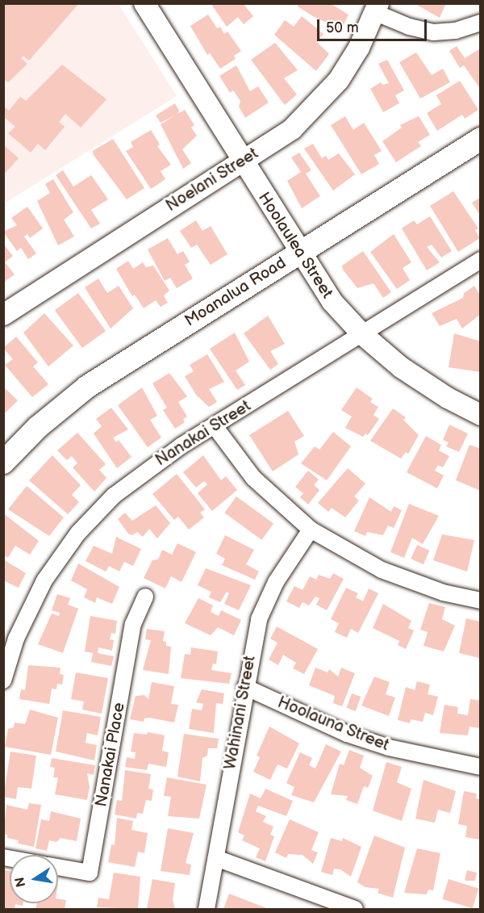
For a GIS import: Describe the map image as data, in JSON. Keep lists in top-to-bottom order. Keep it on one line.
{"streets":{"main road":["Moanalua Road"],"street":["Noelani Street","Hoolaulea Street","Nanakai Street","Wahinani Street","Hoolauna Street","Nanakai Place"]},"crossings":[["Noelani Street","Hoolaulea Street"],["Hoolaulea Street","Moanalua Road"],["Hoolaulea Street","Nanakai Street"],["Wahinani Street","Hoolauna Street"]],"scale_bar":"50 m","north":"left"}
